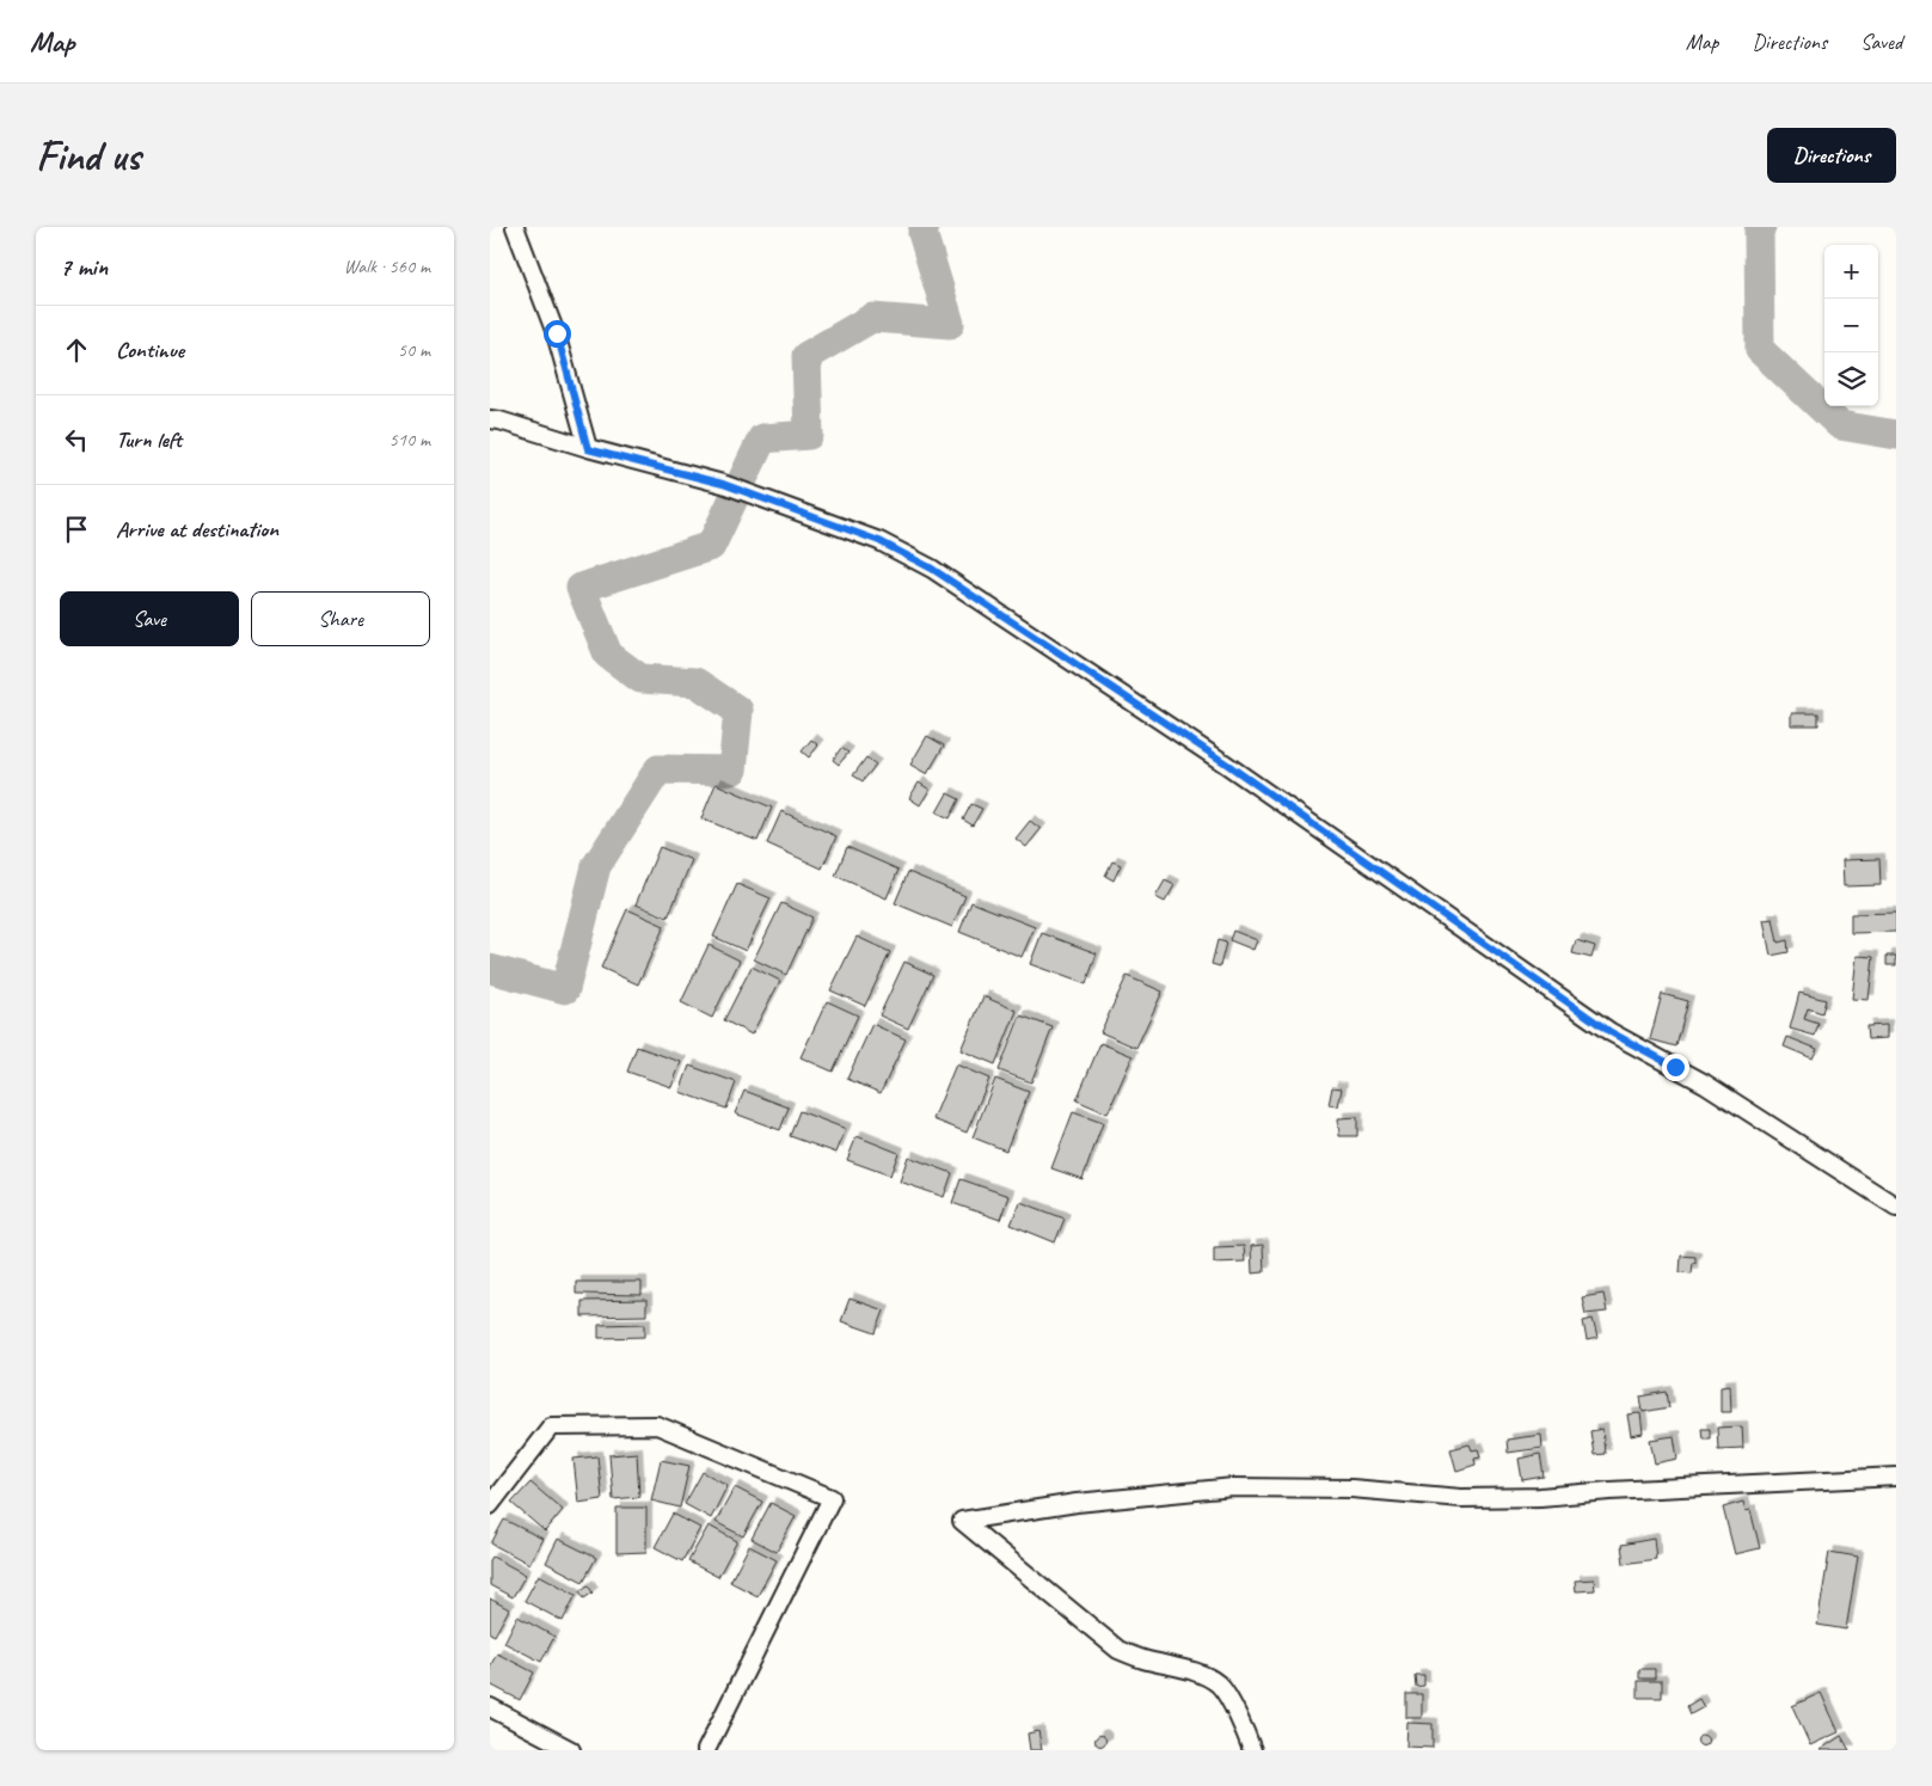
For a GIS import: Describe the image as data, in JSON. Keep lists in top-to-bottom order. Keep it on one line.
{"page":{"header":"Map","nav":["Map","Directions","Saved"],"buttons":["Directions",["Save","Share"]],"title":"Find us","heading":["7 min","Walk · 560 m"],"map_buttons":["+","−"],"list":[["Continue","50 m"],["Turn left","510 m"],"Arrive at destination"]}}
